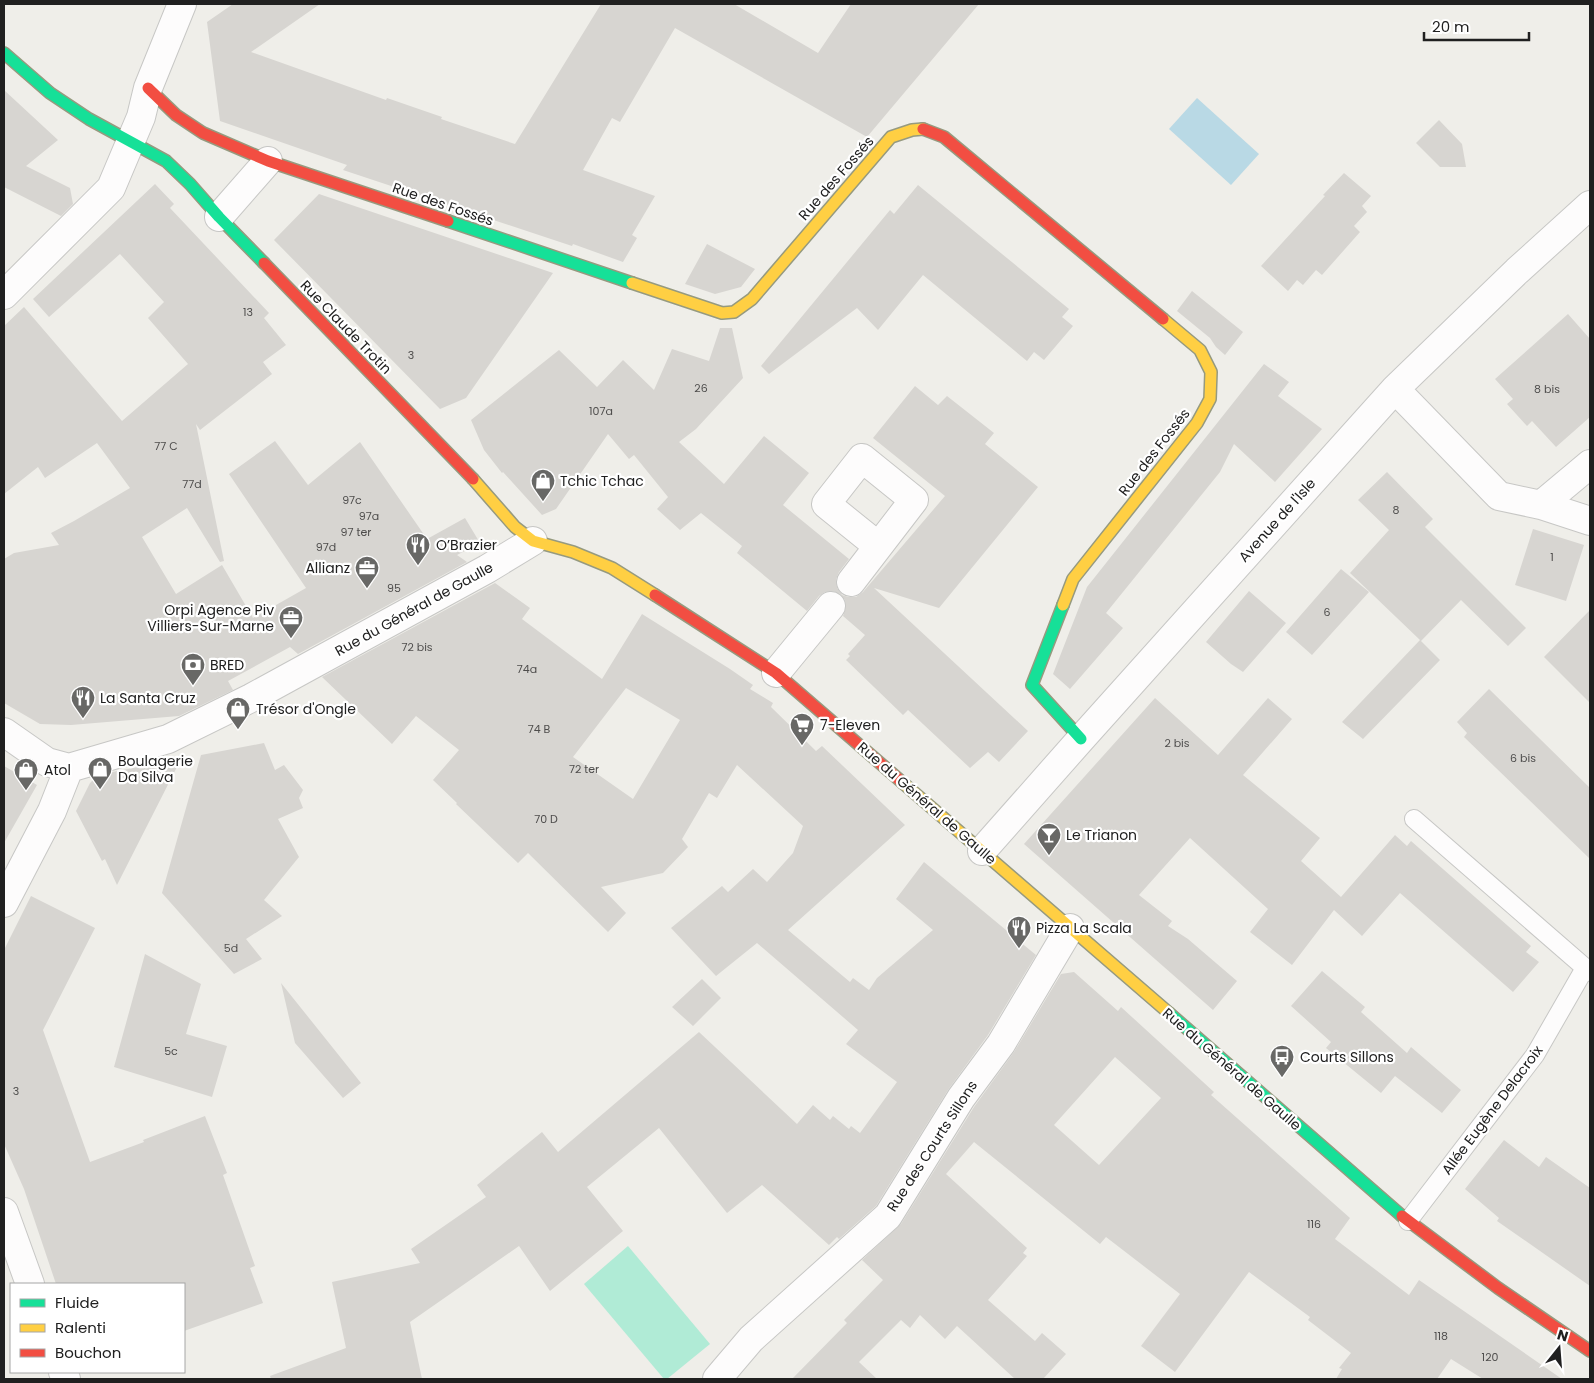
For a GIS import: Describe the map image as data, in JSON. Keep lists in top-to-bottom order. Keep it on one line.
{"streets":{"main road":["Rue des Fossés","Rue Claude Trotin","Rue du Général de Gaulle"],"street":["Avenue de l'Isle","Rue des Courts Sillons"],"lane":["Allée Eugène Delacroix"]},"crossings":[["Rue des Fossés","Avenue de l'Isle"],["Rue Claude Trotin","Rue du Général de Gaulle"],["Avenue de l'Isle","Rue du Général de Gaulle"],["Rue du Général de Gaulle","Allée Eugène Delacroix"],["Rue du Général de Gaulle","Rue des Courts Sillons"]],"places":{"shop":["Tchic Tchac","Trésor d'Ongle","Boulagerie Da Silva","Atol"],"restaurant":["O’Brazier","La Santa Cruz","Pizza La Scala"],"office":["Allianz","Orpi Agence Piv Villiers-Sur-Marne"],"bank":["BRED"],"supermarket":["7-Eleven"],"bar":["Le Trianon"],"bus stop":["Courts Sillons"]},"house_numbers":["13","3","26","8 bis","107a","77 C","77d","97c","8","97a","97 ter","97d","1","95","6","72 bis","74a","74 B","2 bis","6 bis","72 ter","70 D","5d","5c","3","116","118","120"],"legend":["Fluide","Ralenti","Bouchon"],"scale_bar":"20 m","north":"top"}
